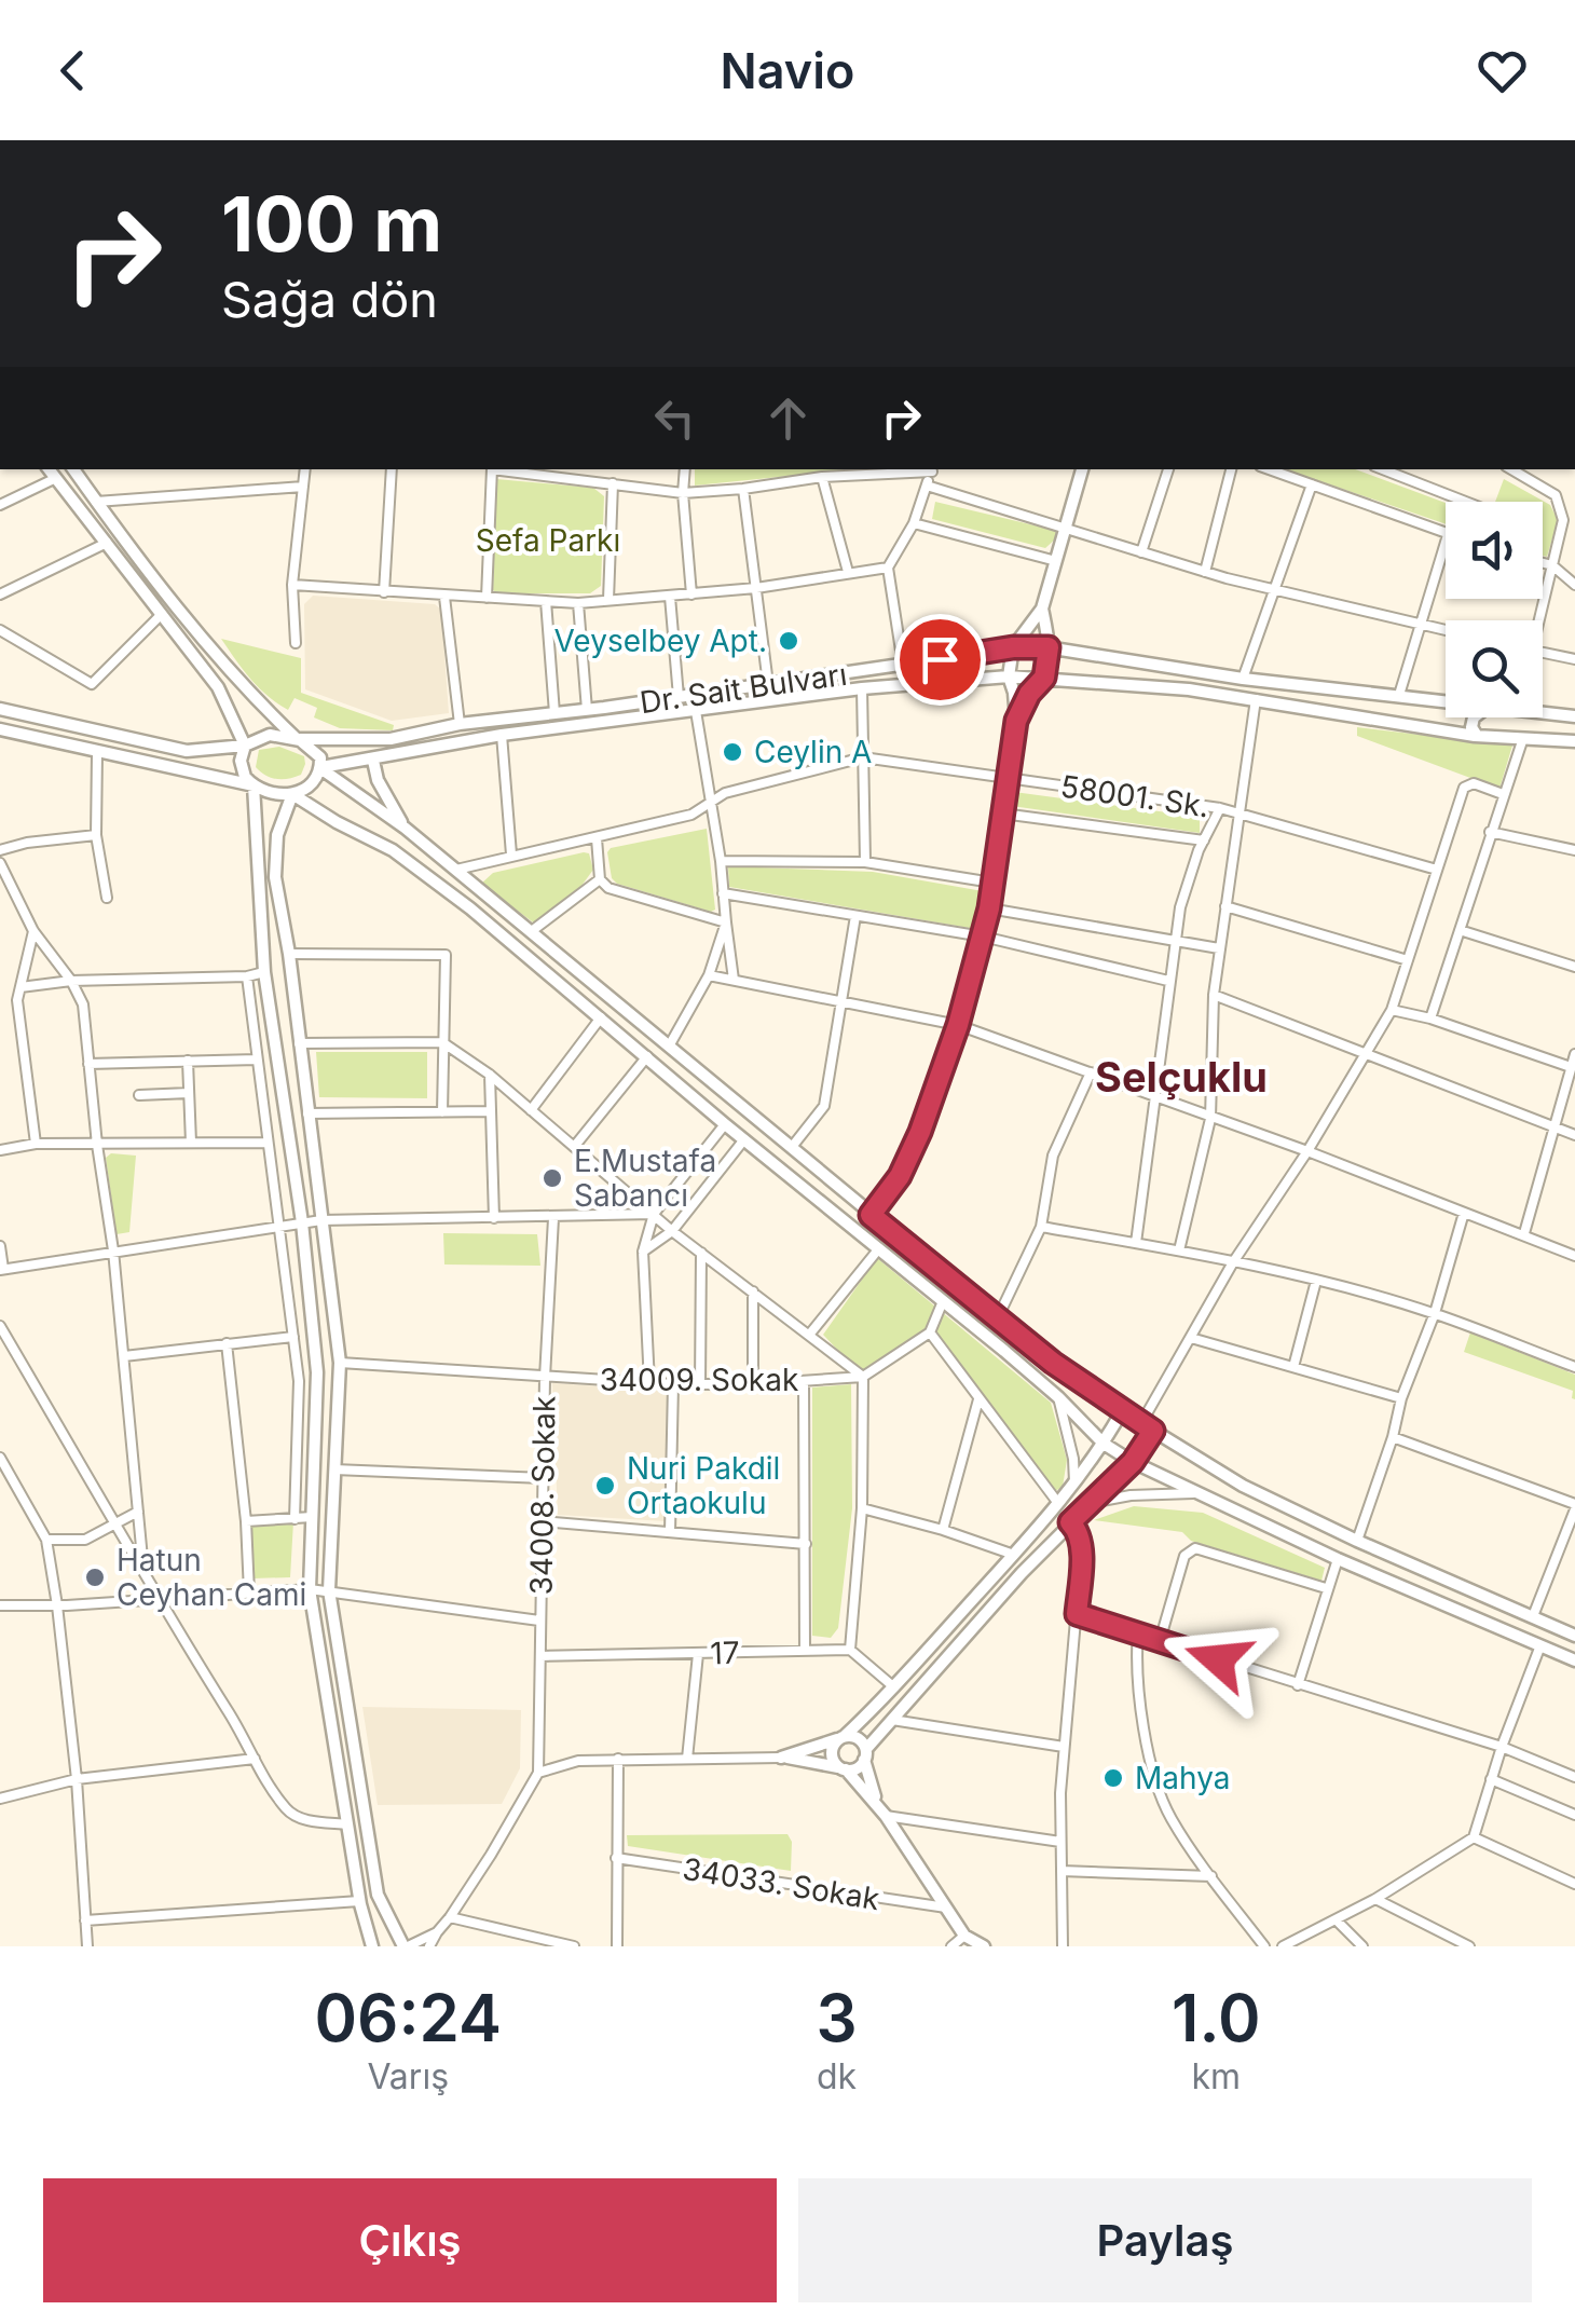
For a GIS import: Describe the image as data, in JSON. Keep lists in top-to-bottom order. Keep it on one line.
{"streets":{"main road":["Dr. Sait Bulvarı"],"street":["58001. Sk.","34009. Sokak","34008. Sokak","17","34033. Sokak"]},"crossings":[["34009. Sokak","34008. Sokak"],["34008. Sokak","17"]],"districts":["Selçuklu"],"parks":["Sefa Parkı"],"places":["Veyselbey Apt.","Ceylin A","E.Mustafa Sabancı","Nuri Pakdil Ortaokulu","Hatun Ceyhan Cami","Mahya"],"page":{"header":"Navio","turn":["100 m","Sağa dön"],"eta":["06:24","Varış","3","dk","1.0","km"],"buttons":["Çıkış","Paylaş"]}}
